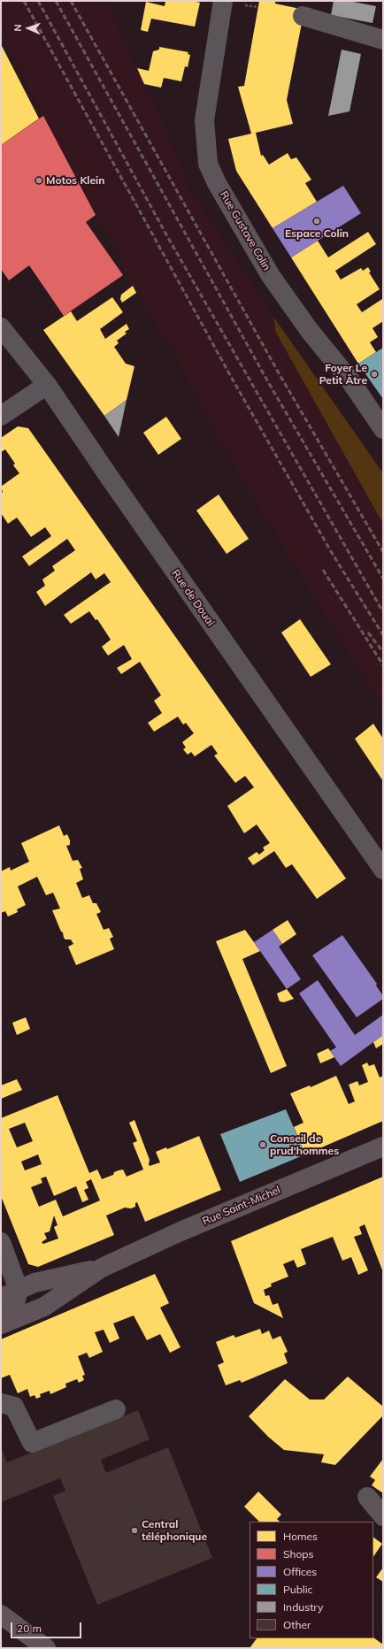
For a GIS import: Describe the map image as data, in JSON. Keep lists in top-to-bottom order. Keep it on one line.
{"streets":{"main road":["Rue Saint-Michel"],"street":["Rue Gustave Colin","Rue de Douai"]},"places":["Motos Klein","Espace Colin","Foyer Le Petit Âtre","Conseil de prud'hommes","Central téléphonique"],"legend":["Homes","Shops","Offices","Public","Industry","Other"],"scale_bar":"20 m","north":"left"}
